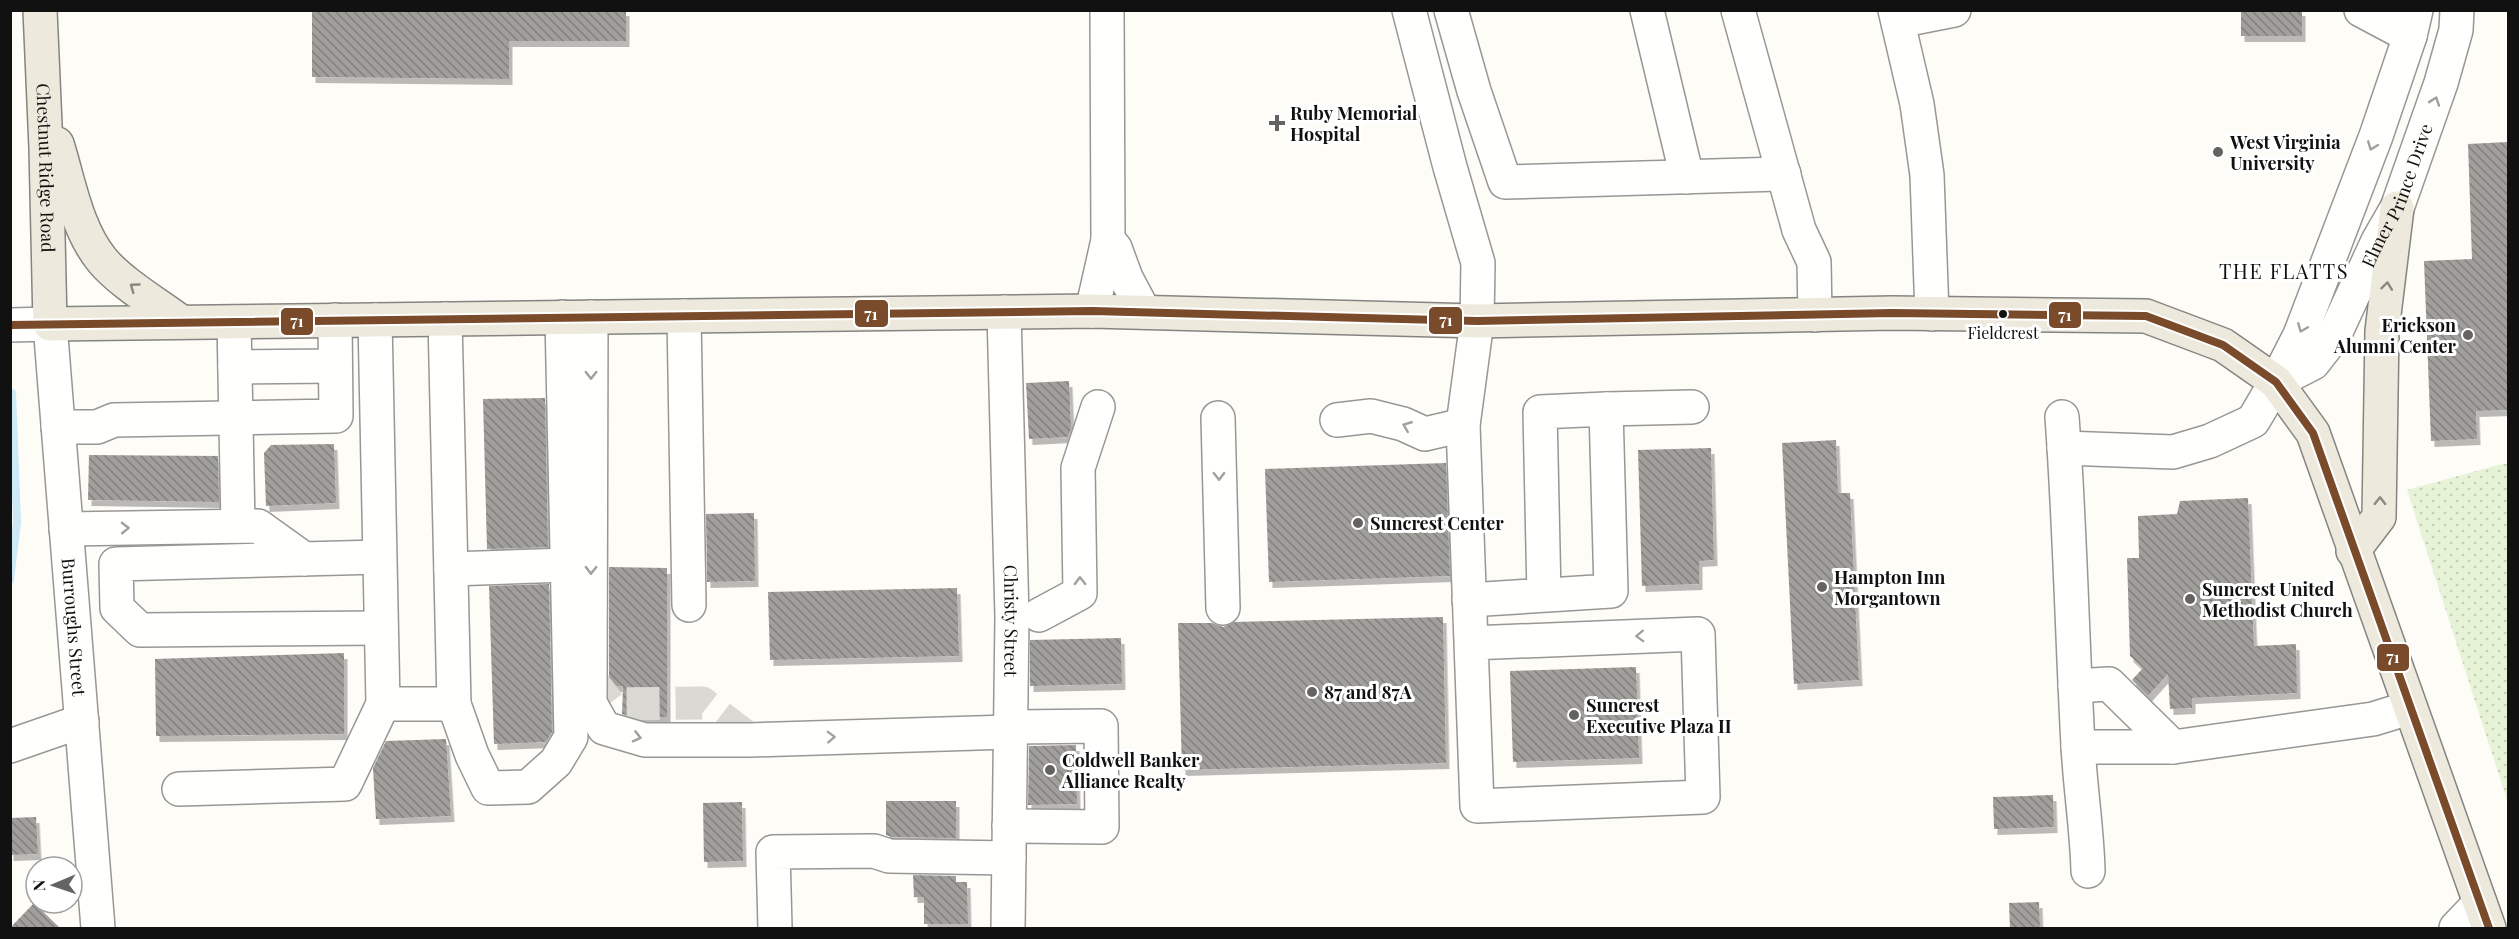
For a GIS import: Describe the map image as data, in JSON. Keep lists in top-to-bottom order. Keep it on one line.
{"streets":{"main road":["Chestnut Ridge Road"],"street":["Elmer Prince Drive","Christy Street","Burroughs Street"]},"crossings":[["Chestnut Ridge Road","Burroughs Street"]],"districts":["THE FLATTS"],"places":{"health":["Ruby Memorial Hospital"],"other":["West Virginia University","Fieldcrest","Erickson Alumni Center","Suncrest Center","Hampton Inn Morgantown","Suncrest United Methodist Church","87 and 87A","Suncrest Executive Plaza II","Coldwell Banker Alliance Realty"]},"lines":["transit line 71"],"north":"left"}
